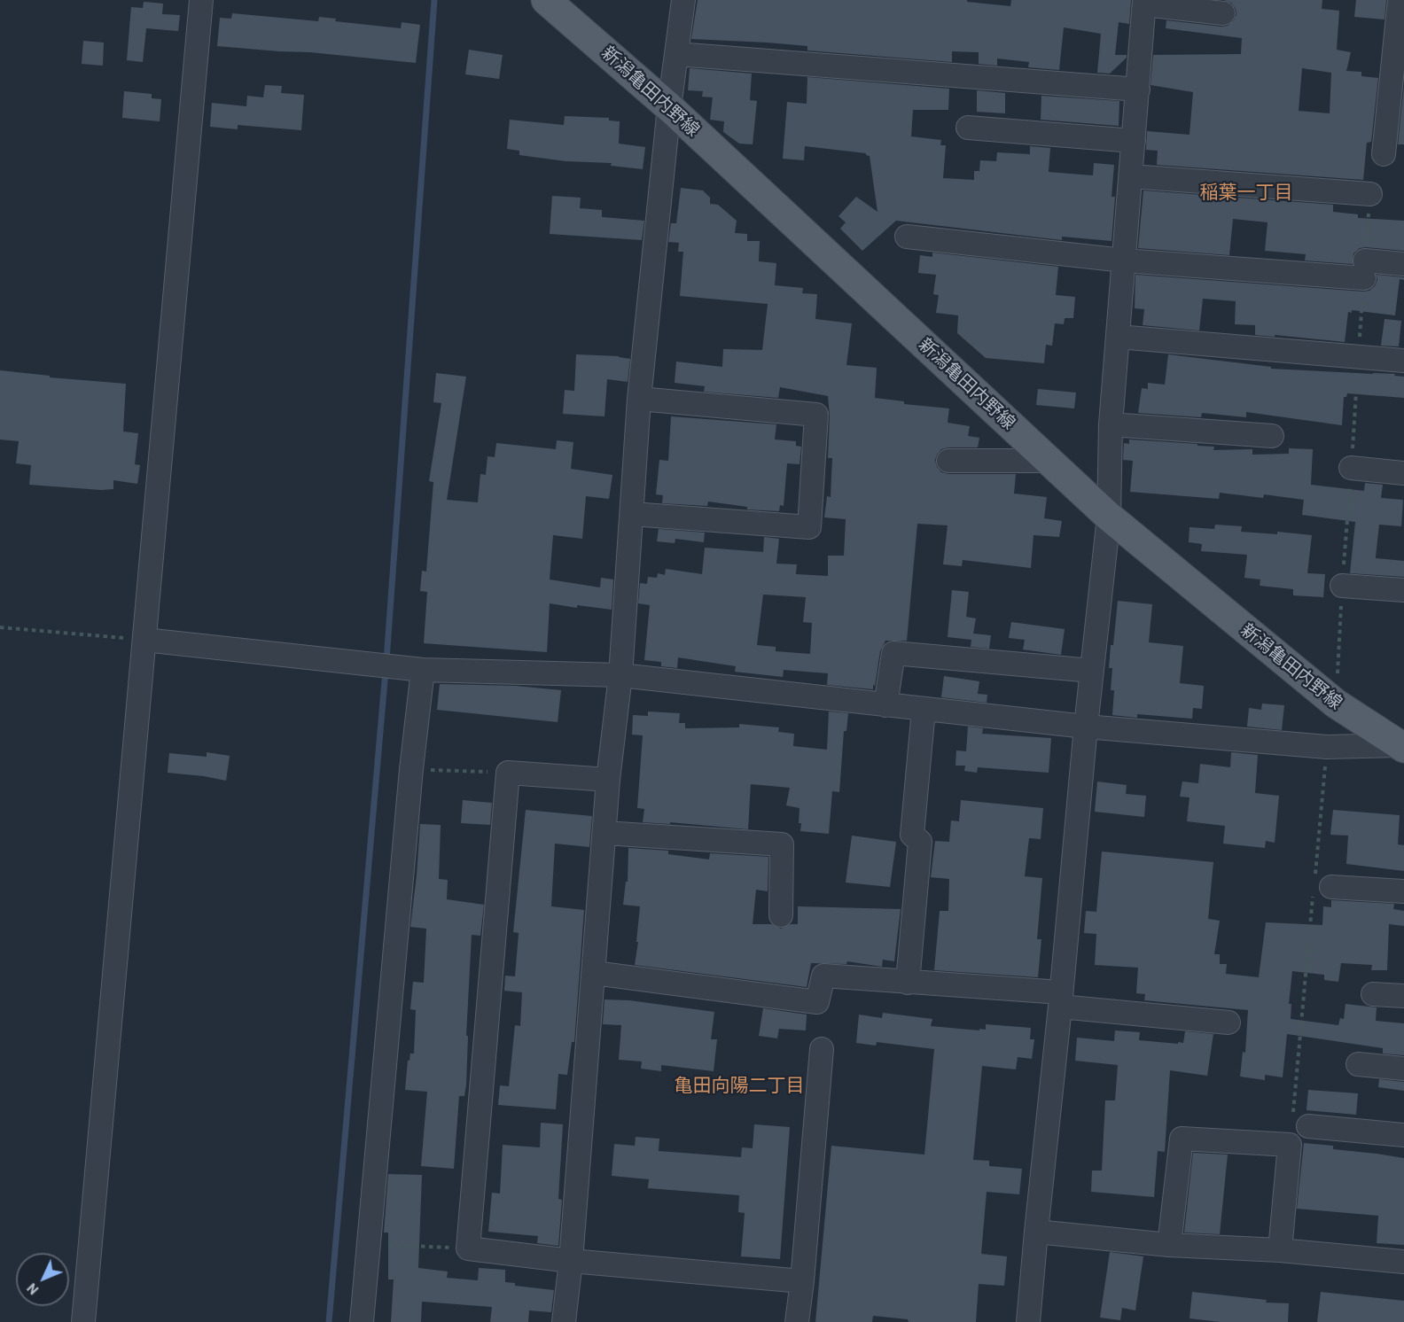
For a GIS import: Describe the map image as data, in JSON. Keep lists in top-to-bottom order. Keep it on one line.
{"streets":{"main road":["新潟亀田内野線"]},"districts":["稲葉一丁目","亀田向陽二丁目"],"north":"bottom left"}
